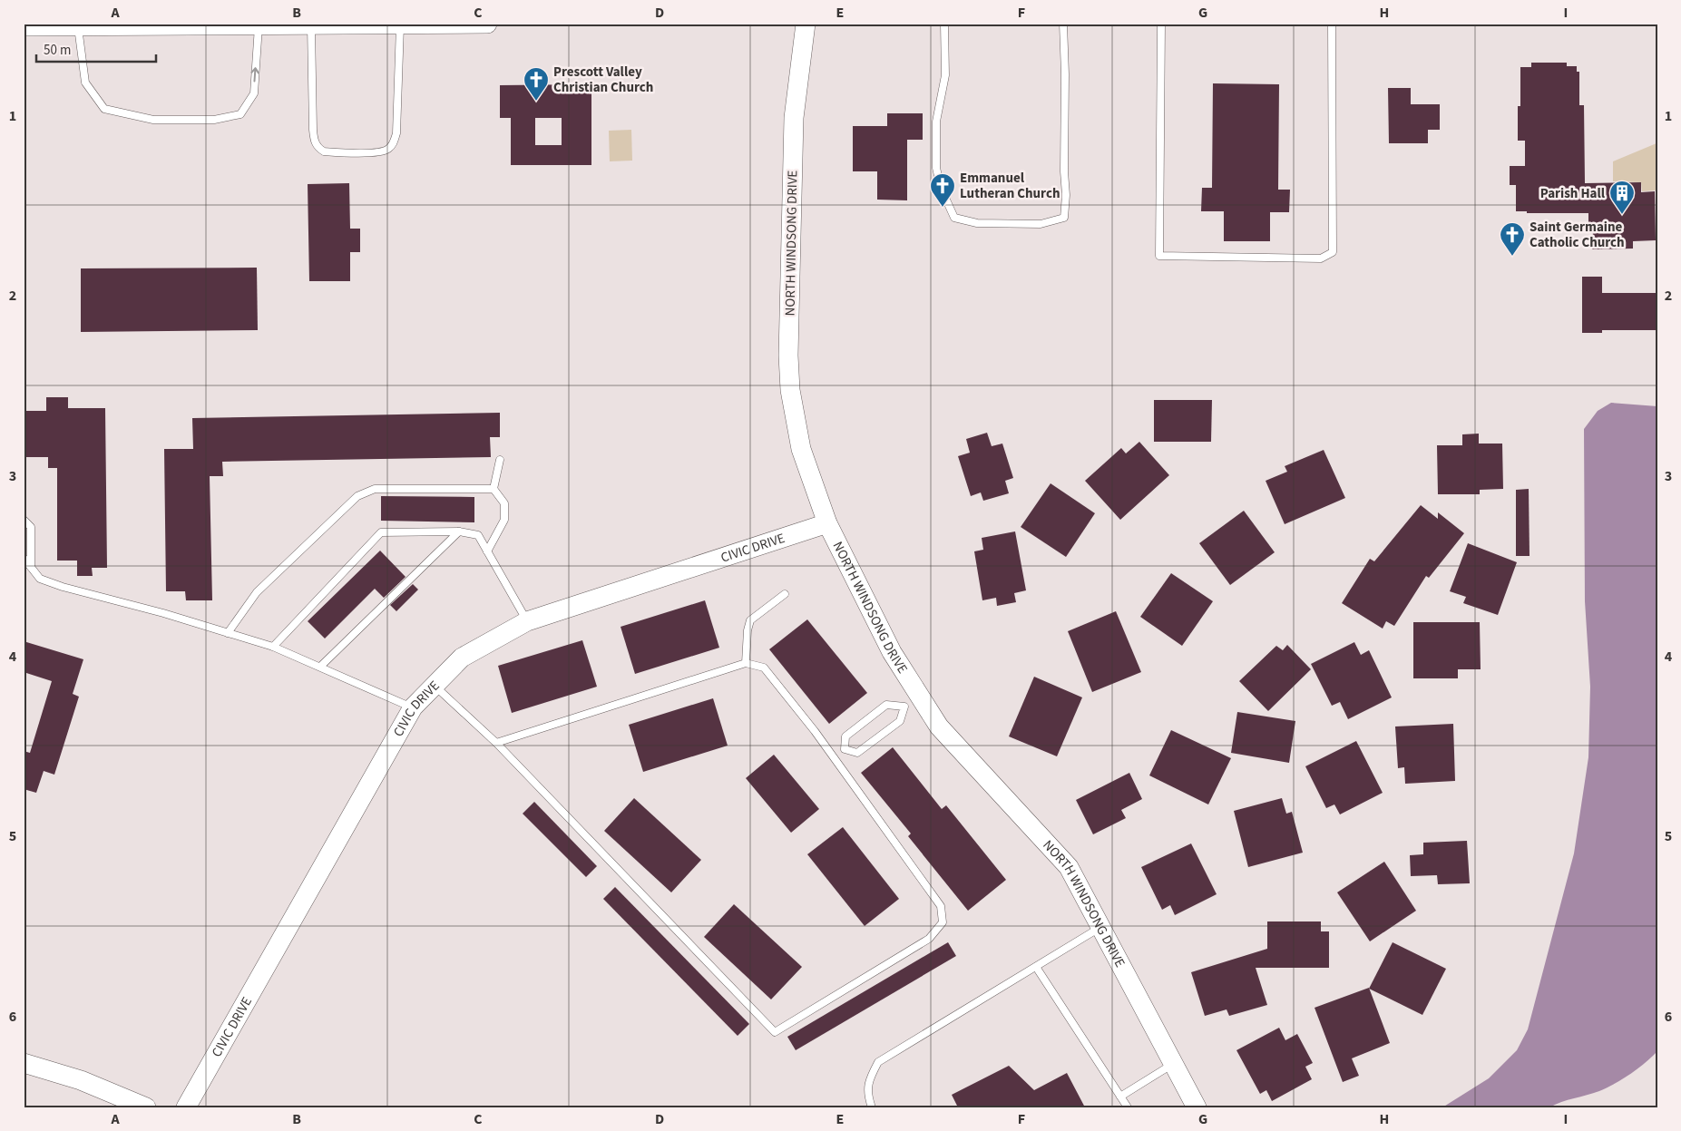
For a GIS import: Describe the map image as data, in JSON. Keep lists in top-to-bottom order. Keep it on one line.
{"streets":{"street":["NORTH WINDSONG DRIVE","CIVIC DRIVE"]},"crossings":[["NORTH WINDSONG DRIVE","CIVIC DRIVE"]],"places":{"church":["Prescott Valley Christian Church","Emmanuel Lutheran Church","Saint Germaine Catholic Church"],"building":["Parish Hall"]},"scale_bar":"50 m","grid":{"columns":["A","B","C","D","E","F","G","H","I"],"rows":["1","2","3","4","5","6"]}}
